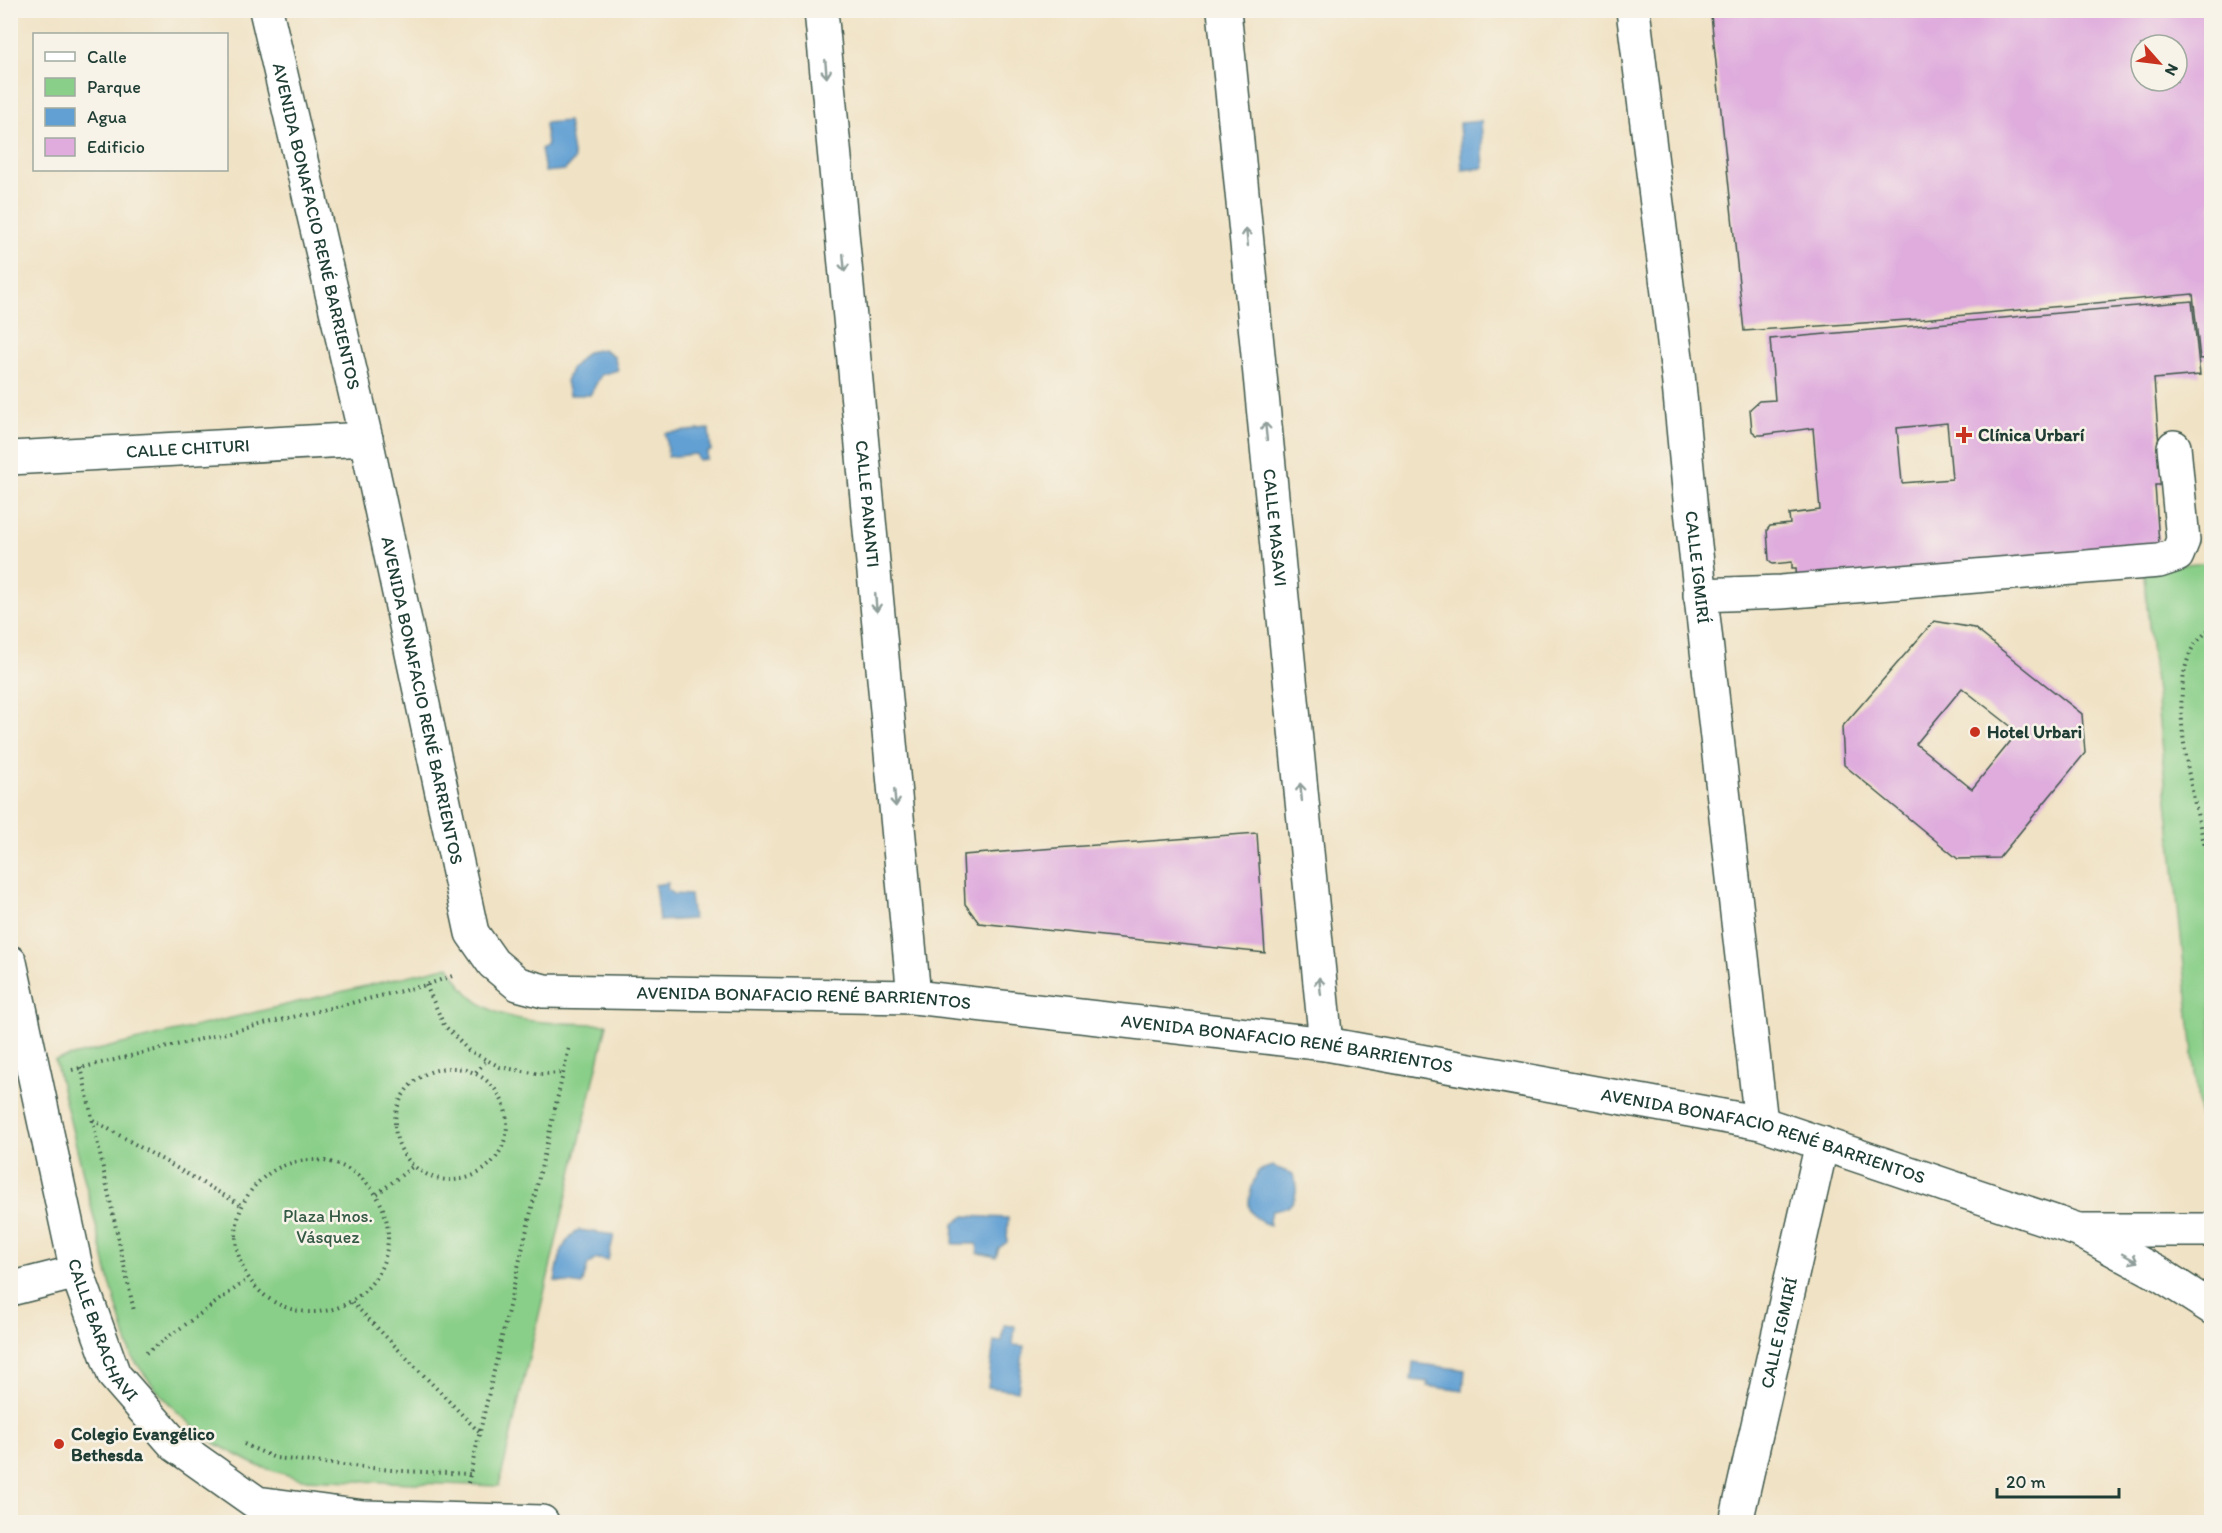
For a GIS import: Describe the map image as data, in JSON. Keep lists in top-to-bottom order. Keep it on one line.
{"streets":{"street":["AVENIDA BONAFACIO RENÉ BARRIENTOS","CALLE CHITURI","CALLE PANANTI","CALLE MASAVI","CALLE IGMIRÍ","CALLE BARACHAVI"]},"crossings":[["AVENIDA BONAFACIO RENÉ BARRIENTOS","CALLE CHITURI"],["AVENIDA BONAFACIO RENÉ BARRIENTOS","CALLE PANANTI"],["AVENIDA BONAFACIO RENÉ BARRIENTOS","CALLE MASAVI"],["AVENIDA BONAFACIO RENÉ BARRIENTOS","CALLE IGMIRÍ"]],"one_way":["CALLE PANANTI","CALLE MASAVI"],"parks":["Plaza Hnos. Vásquez"],"places":{"health":["Clínica Urbarí"],"other":["Hotel Urbari","Colegio Evangélico Bethesda"]},"legend":["Calle","Parque","Agua","Edificio"],"scale_bar":"20 m","north":"bottom right"}
